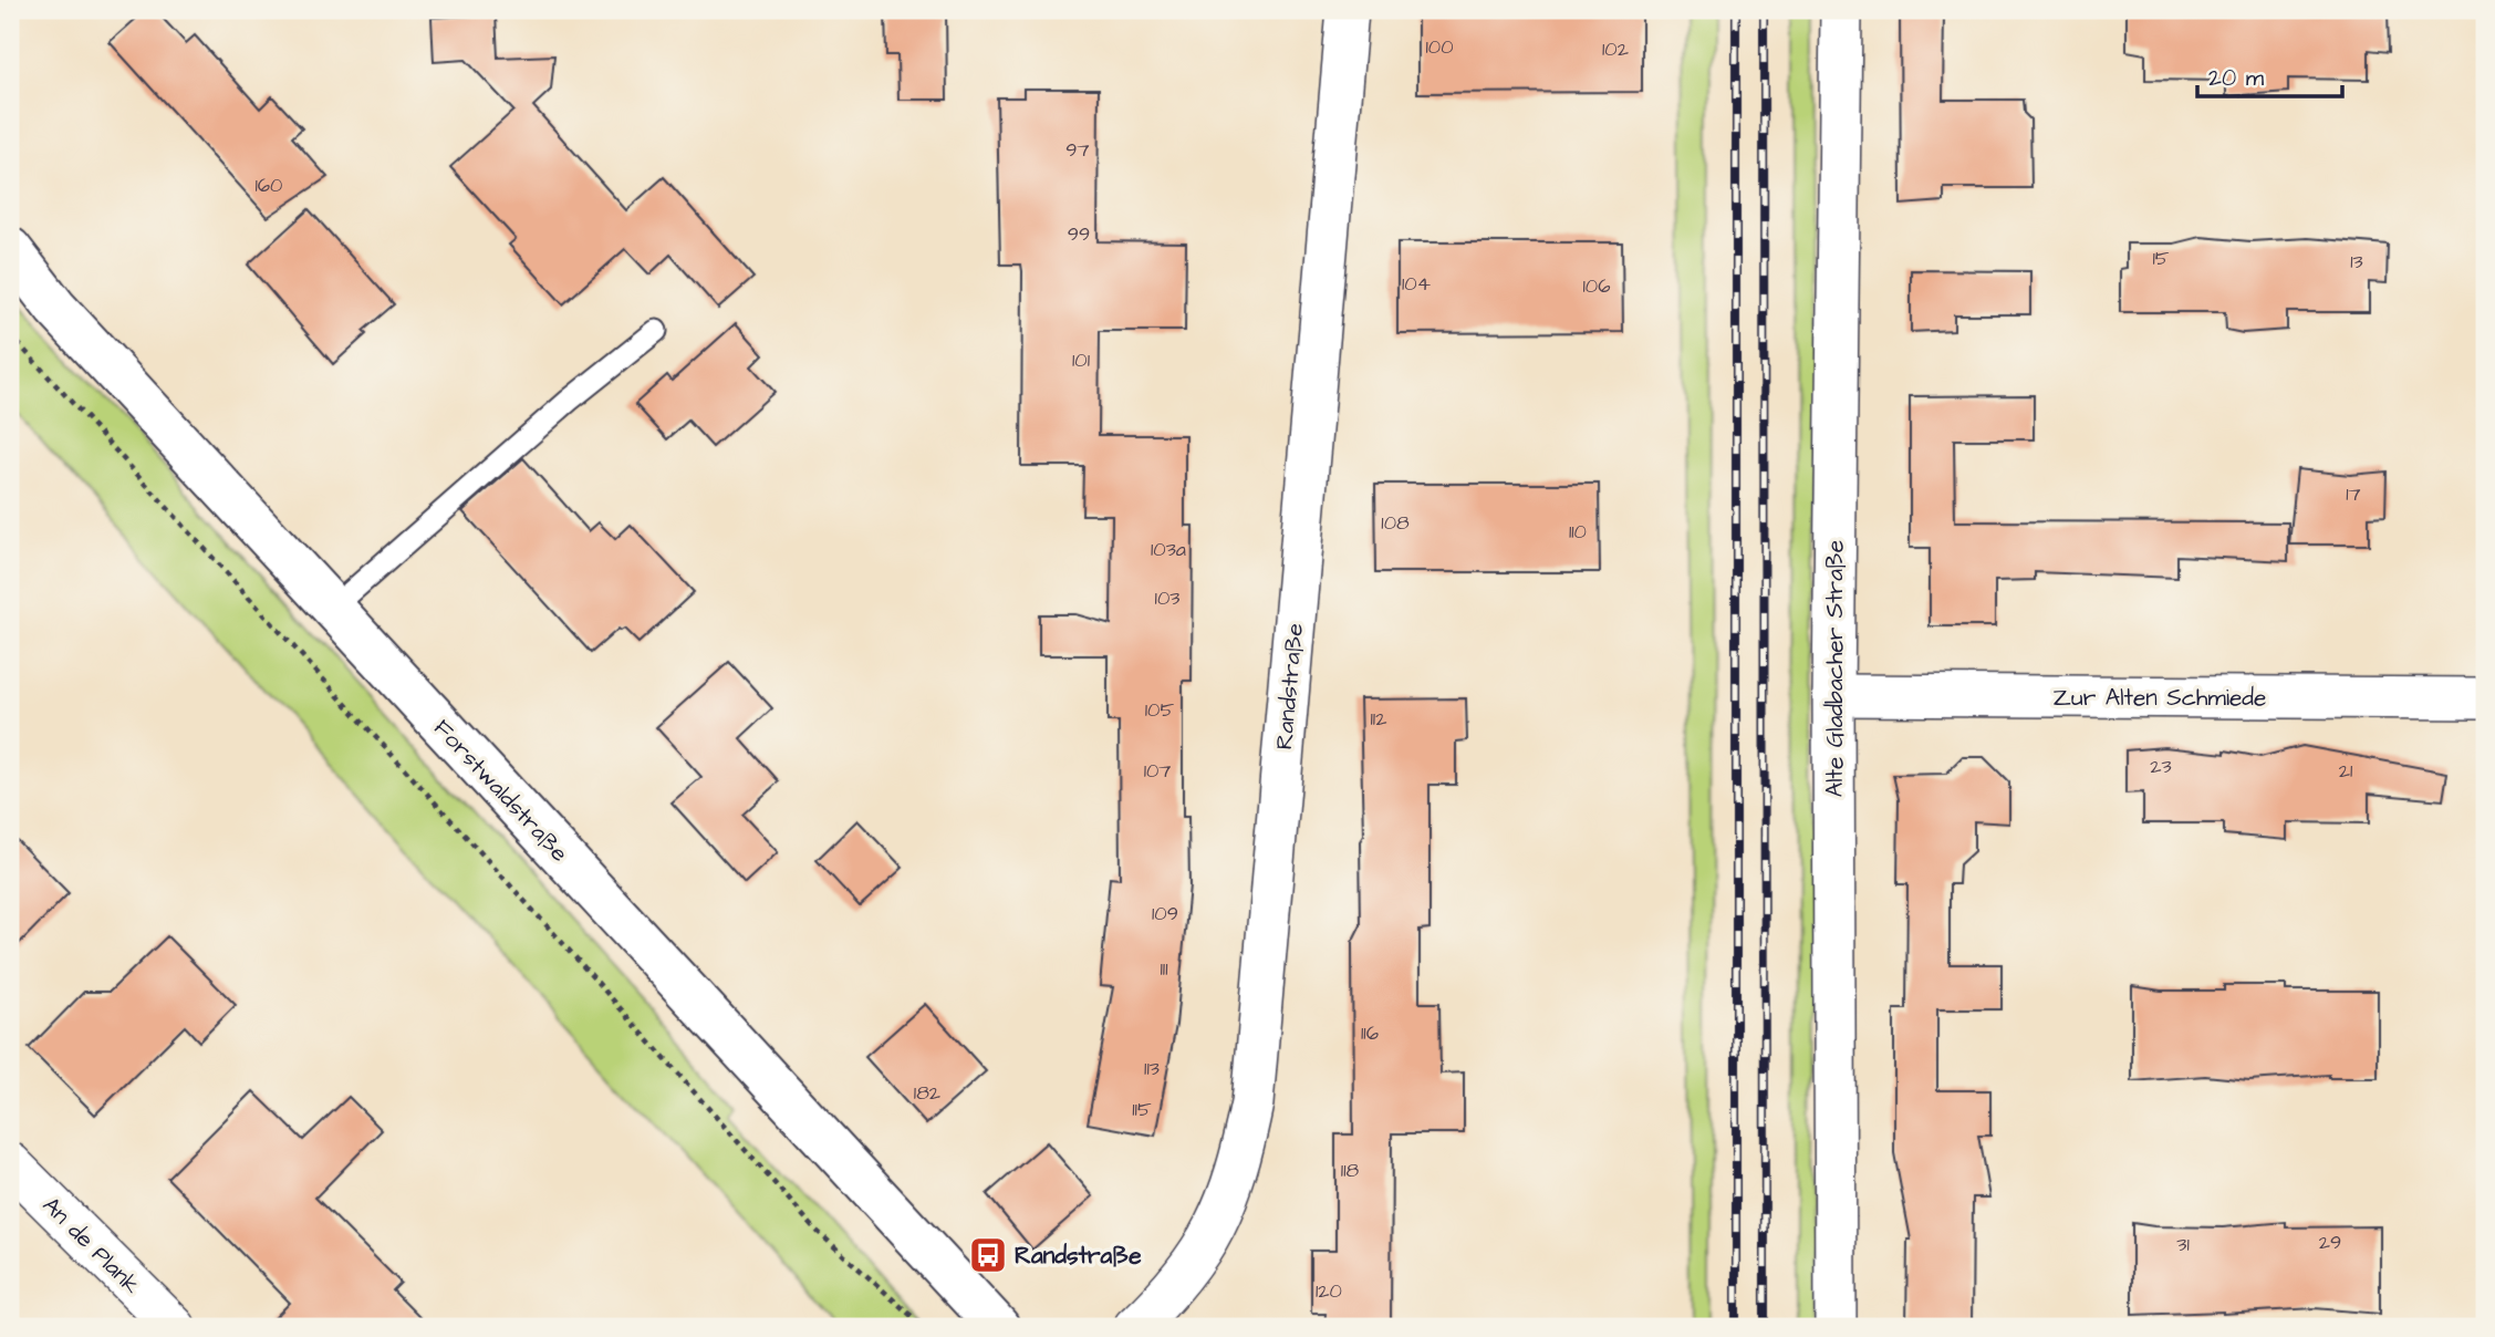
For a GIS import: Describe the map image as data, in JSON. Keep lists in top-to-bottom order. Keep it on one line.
{"streets":{"street":["Alte Gladbacher Straße","Randstraße","Zur Alten Schmiede","Forstwaldstraße","An de Plank"]},"crossings":[["Alte Gladbacher Straße","Zur Alten Schmiede"]],"places":{"bus stop":["Randstraße"]},"house_numbers":["100","102","97","160","99","15","13","104","106","101","17","108","110","103a","103","105","112","23","107","21","109","111","116","113","182","115","118","29","31","120"],"scale_bar":"20 m"}
